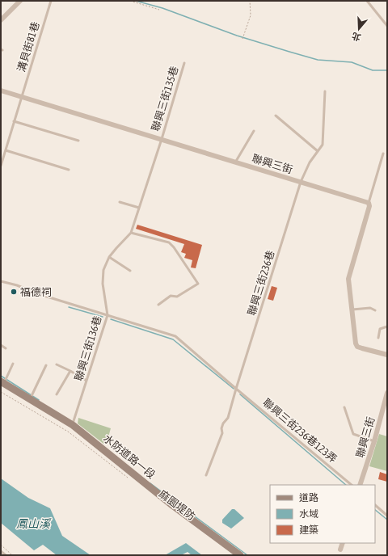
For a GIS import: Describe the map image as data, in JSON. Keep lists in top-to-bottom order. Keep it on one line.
{"streets":{"street":["聯興三街","水防道路一段"],"lane":["溝貝街81巷","聯興三街135巷","聯興三街236巷","聯興三街136巷","聯興三街236巷123弄"]},"crossings":[["溝貝街81巷","聯興三街"],["聯興三街135巷","聯興三街"],["聯興三街135巷","聯興三街136巷"],["聯興三街","聯興三街236巷"],["聯興三街","聯興三街136巷"],["聯興三街236巷","聯興三街236巷123弄"],["聯興三街136巷","水防道路一段"]],"water":["鳳山溪"],"places":["福德祠"],"legend":["道路","水域","建築"],"north":"bottom"}
